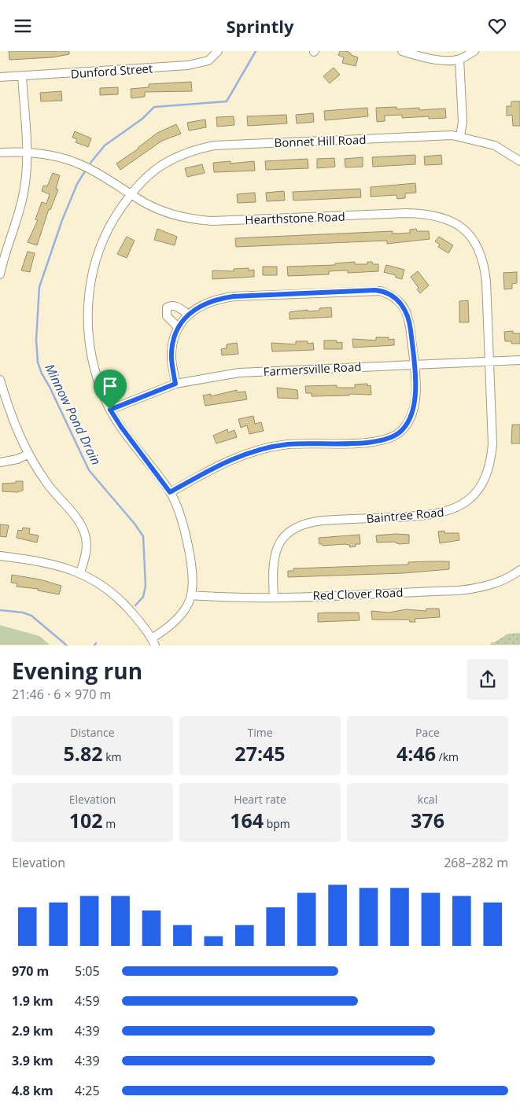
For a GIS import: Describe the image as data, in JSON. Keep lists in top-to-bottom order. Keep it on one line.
{"streets":{"street":["Dunford Street","Bonnet Hill Road","Hearthstone Road","Farmersville Road","Baintree Road","Red Clover Road"]},"crossings":[["Bonnet Hill Road","Hearthstone Road"],["Bonnet Hill Road","Farmersville Road"],["Bonnet Hill Road","Red Clover Road"],["Hearthstone Road","Farmersville Road"],["Hearthstone Road","Baintree Road"],["Farmersville Road","Baintree Road"],["Baintree Road","Red Clover Road"]],"water":["Minnow Pond Drain"],"page":{"header":"Sprintly","heading":["Evening run","21:46 · 6 × 970 m"],"stats":[["Distance","5.82 km"],["Time","27:45"],["Pace","4:46 /km"],["Elevation","102 m"],["Heart rate","164 bpm"],["kcal","376"]],"chart":["Elevation","268–282 m"],"list":[{"name":"970 m","note":"5:05"},{"name":"1.9 km","note":"4:59"},{"name":"2.9 km","note":"4:39"},{"name":"3.9 km","note":"4:39"},{"name":"4.8 km","note":"4:25"}]}}
